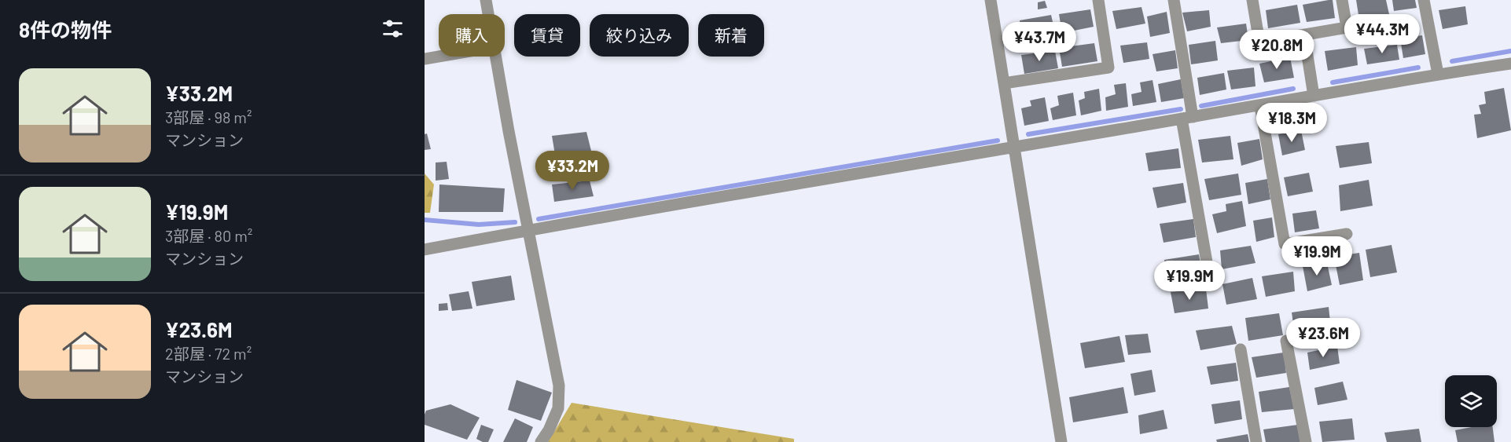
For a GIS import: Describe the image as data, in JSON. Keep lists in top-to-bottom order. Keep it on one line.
{"page":{"heading":"8件の物件","price":["¥44.3M","¥43.7M","¥20.8M","¥18.3M","¥33.2M","¥19.9M","¥19.9M","¥23.6M"],"chip":["購入","賃貸","絞り込み","新着"],"list":[{"name":"¥33.2M","note":"3部屋 · 98 m² · マンション"},{"name":"¥19.9M","note":"3部屋 · 80 m² · マンション"},{"name":"¥23.6M","note":"2部屋 · 72 m² · マンション"}]}}
